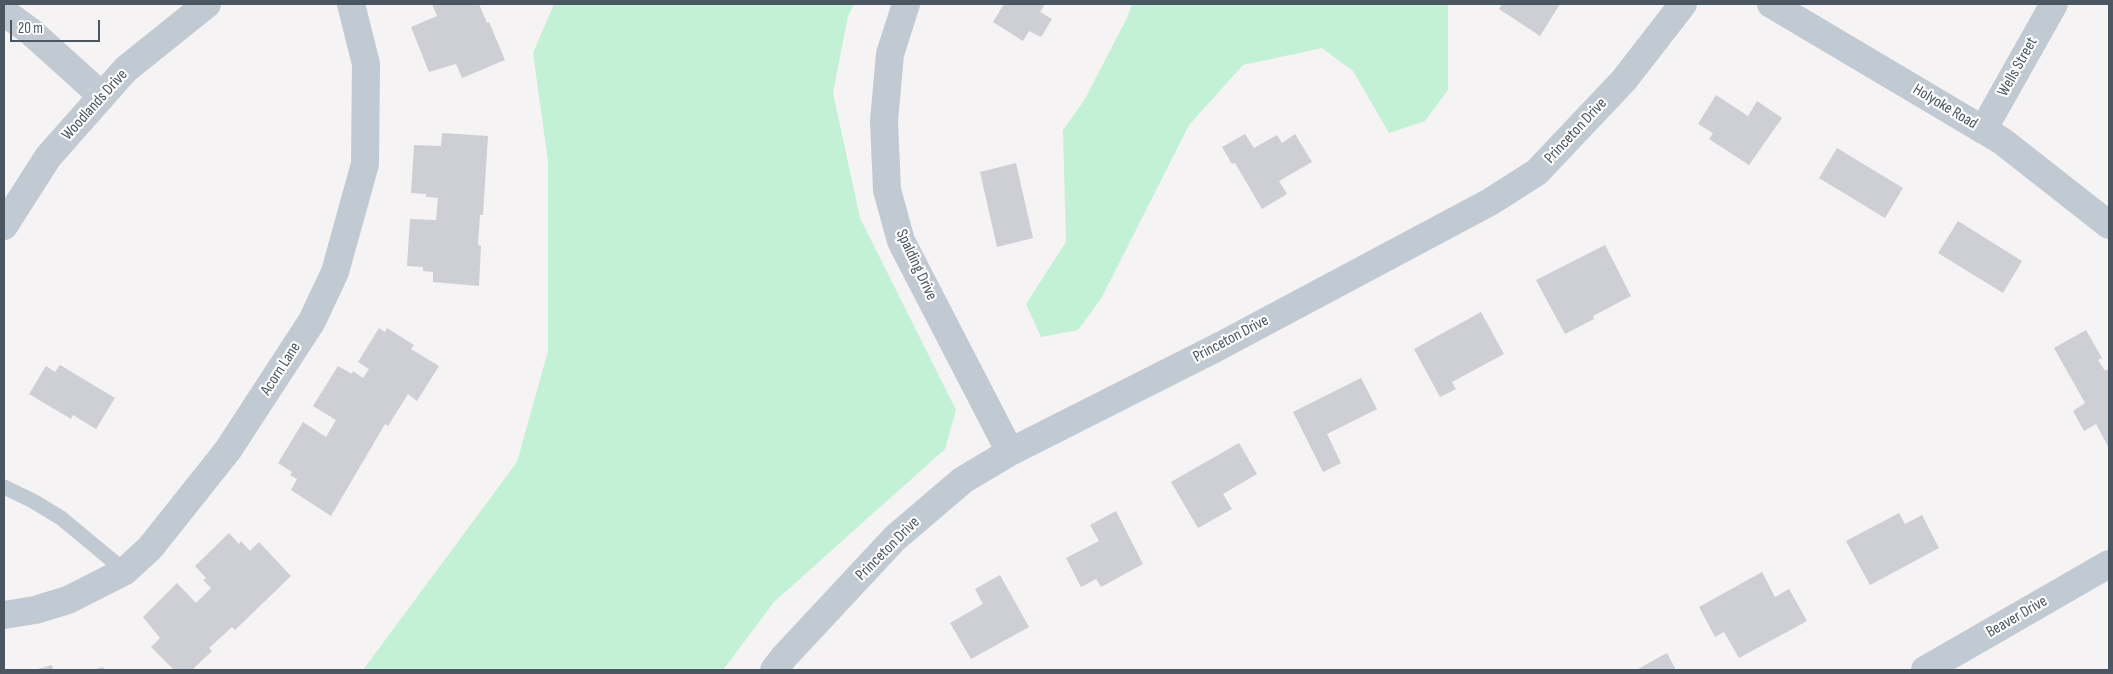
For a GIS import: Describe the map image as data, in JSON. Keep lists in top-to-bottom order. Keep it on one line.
{"streets":{"street":["Wells Street","Woodlands Drive","Holyoke Road","Princeton Drive","Spalding Drive","Acorn Lane","Beaver Drive"]},"crossings":[["Wells Street","Holyoke Road"],["Princeton Drive","Spalding Drive"]],"scale_bar":"20 m"}
